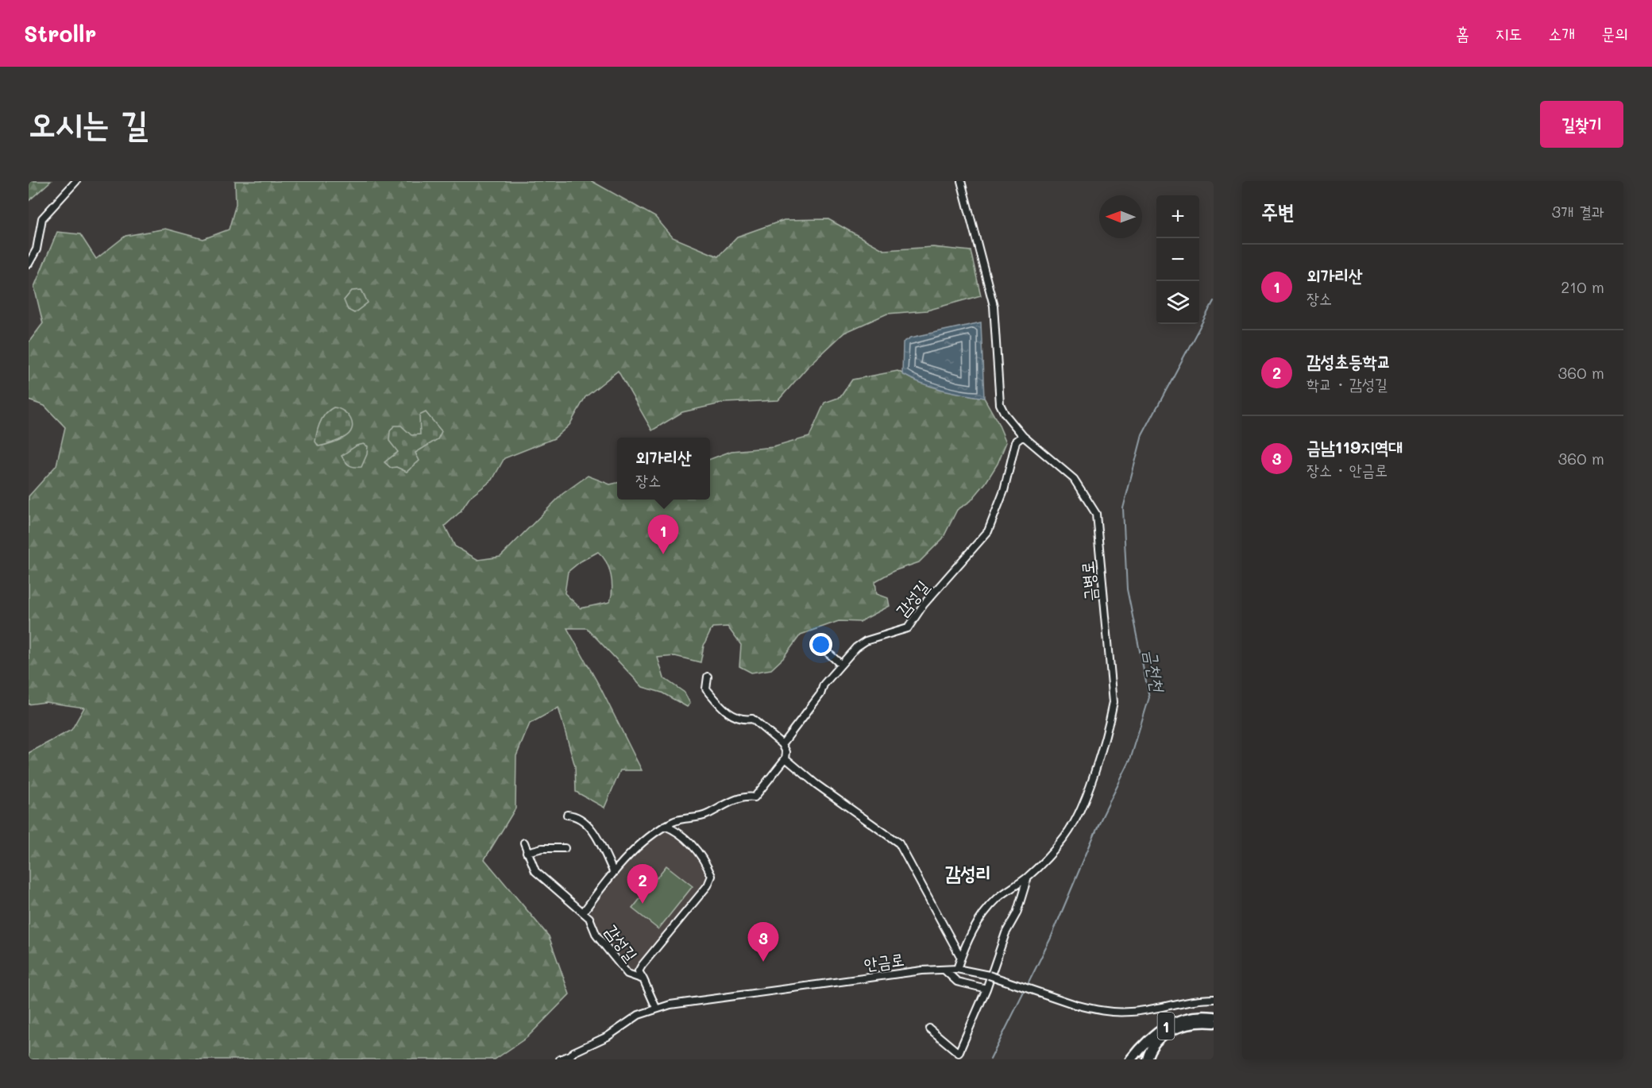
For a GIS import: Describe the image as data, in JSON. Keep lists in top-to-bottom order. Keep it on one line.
{"streets":{"highway":["1"],"street":["금병로","감성길","안금로"]},"crossings":[["금병로","감성길"],["금병로","안금로"],["감성길","안금로"]],"districts":["감성리"],"water":["금천천"],"north":"left","page":{"header":"Strollr","nav":["홈","지도","소개","문의"],"title":"오시는 길","buttons":"길찾기","heading":["주변","3개 결과"],"map_buttons":["+","−"],"list":[{"mark":"1","name":"외가리산","note":"장소","value":"210 m"},{"mark":"2","name":"감성초등학교","note":"학교 · 감성길","value":"360 m"},{"mark":"3","name":"금남119지역대","note":"장소 · 안금로","value":"360 m"}],"popup":["외가리산","장소"],"pins":["1","2","3"]}}
